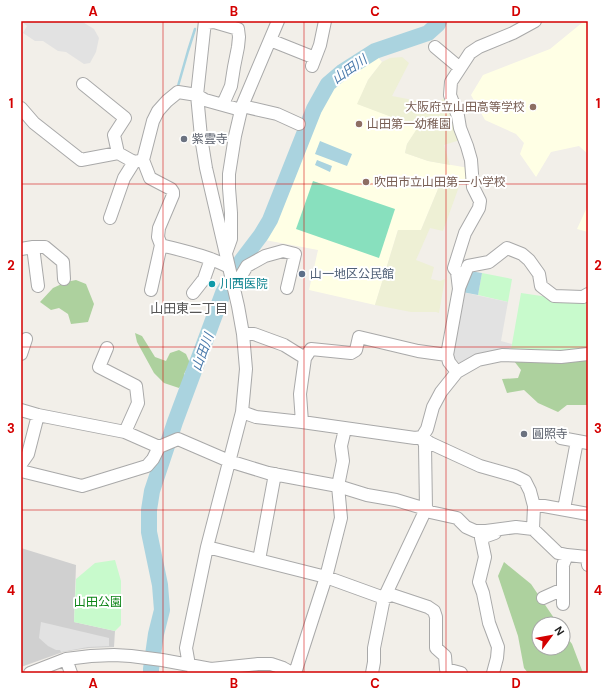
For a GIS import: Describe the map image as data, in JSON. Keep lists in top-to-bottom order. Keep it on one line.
{"districts":["山田東二丁目"],"water":["山田川"],"parks":["山田公園"],"places":["大阪府立山田高等学校","山田第一幼稚園","紫雲寺","吹田市立山田第一小学校","山一地区公民館","川西医院","圓照寺"],"north":"top right","grid":{"columns":["A","B","C","D"],"rows":["1","2","3","4"]}}
